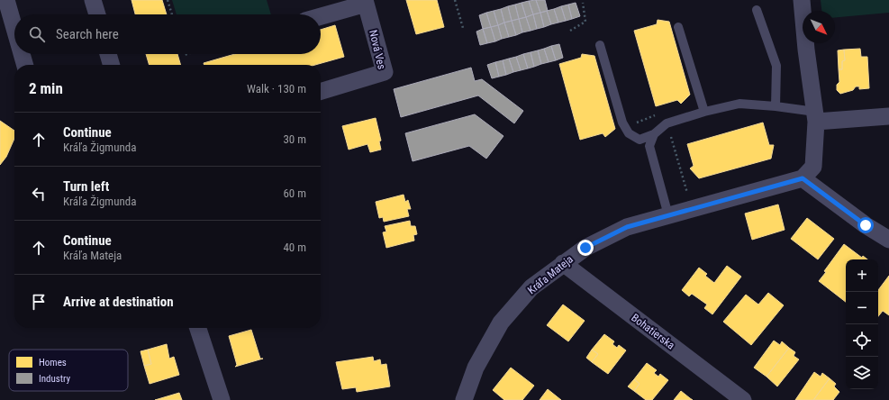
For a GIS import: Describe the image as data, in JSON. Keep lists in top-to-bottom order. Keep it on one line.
{"streets":{"street":["Nová Ves","Kráľa Mateja","Bohatierska"]},"crossings":[["Kráľa Mateja","Bohatierska"]],"legend":["Homes","Industry"],"north":"bottom right","page":{"search":"Search here","heading":["2 min","Walk · 130 m"],"list":[["Continue","Kráľa Žigmunda","30 m"],["Turn left","Kráľa Žigmunda","60 m"],["Continue","Kráľa Mateja","40 m"],"Arrive at destination"],"map_buttons":["+","−"]}}
